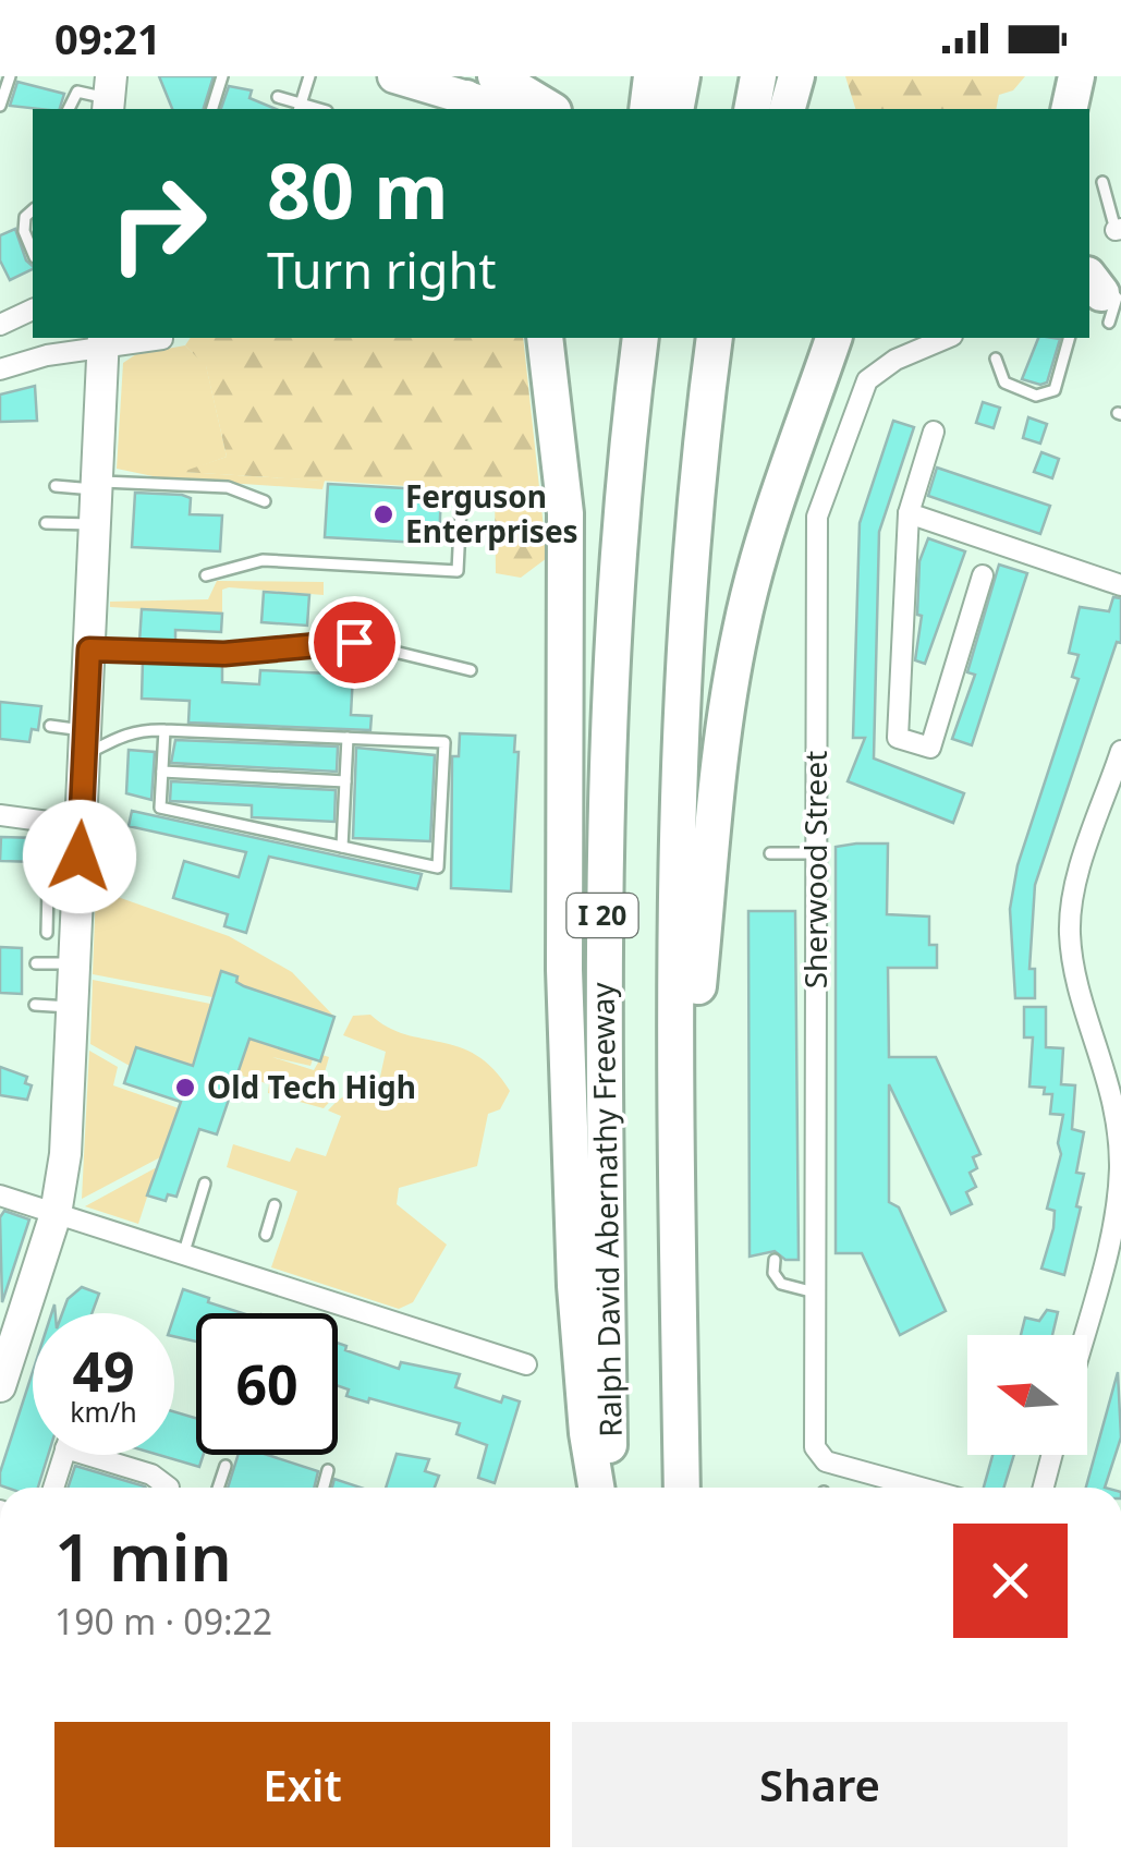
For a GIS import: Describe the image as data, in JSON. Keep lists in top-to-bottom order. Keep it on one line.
{"streets":{"highway":["I 20","Ralph David Abernathy Freeway"],"street":["Sherwood Street"]},"places":["Ferguson Enterprises","Old Tech High"],"north":"left","page":{"status":"09:21","turn":["80 m","Turn right"],"speed":"49 km/h","limit":"60","heading":["1 min","190 m · 09:22"],"buttons":["Exit","Share"]}}
